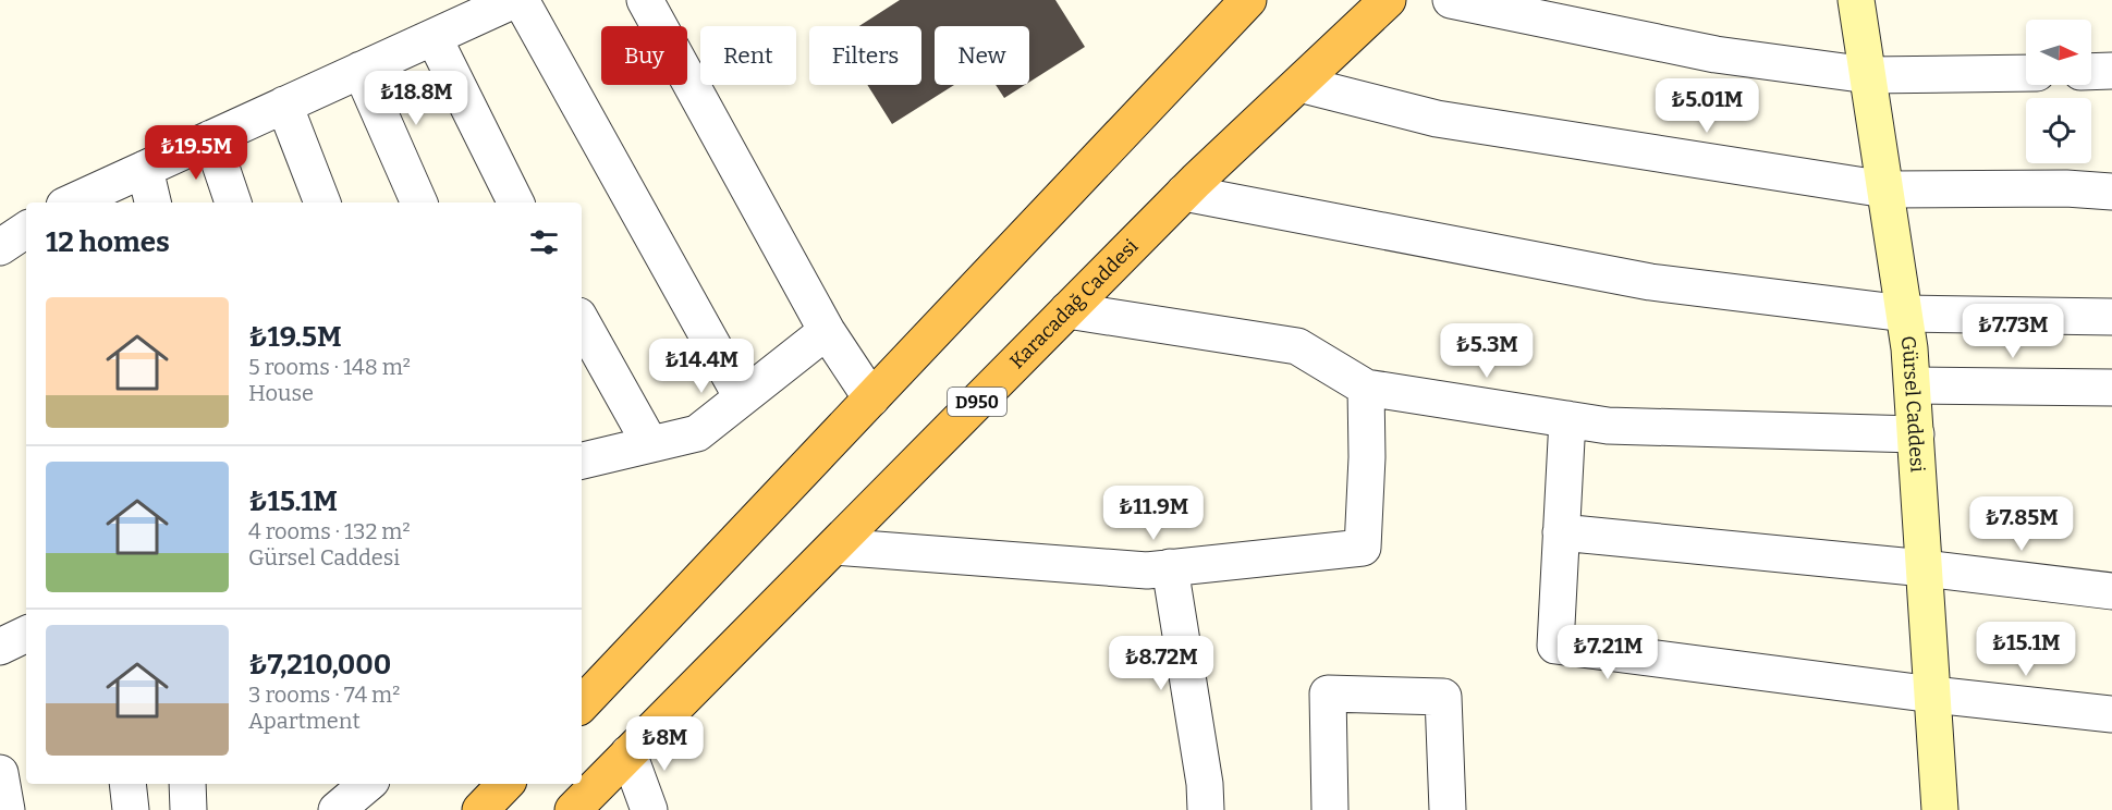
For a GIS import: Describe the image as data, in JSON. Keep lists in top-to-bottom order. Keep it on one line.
{"streets":{"highway":["Karacadağ Caddesi","D950"],"main road":["Gürsel Caddesi"]},"north":"right","page":{"chip":["Buy","Rent","Filters","New"],"price":["₺18.8M","₺5.01M","₺19.5M","₺7.73M","₺5.3M","₺14.4M","₺11.9M","₺7.85M","₺15.1M","₺7.21M","₺8.72M","₺8M"],"heading":"12 homes","list":[{"name":"₺19.5M","note":"5 rooms · 148 m² · House"},{"name":"₺15.1M","note":"4 rooms · 132 m² · Gürsel Caddesi"},{"name":"₺7,210,000","note":"3 rooms · 74 m² · Apartment"}]}}
